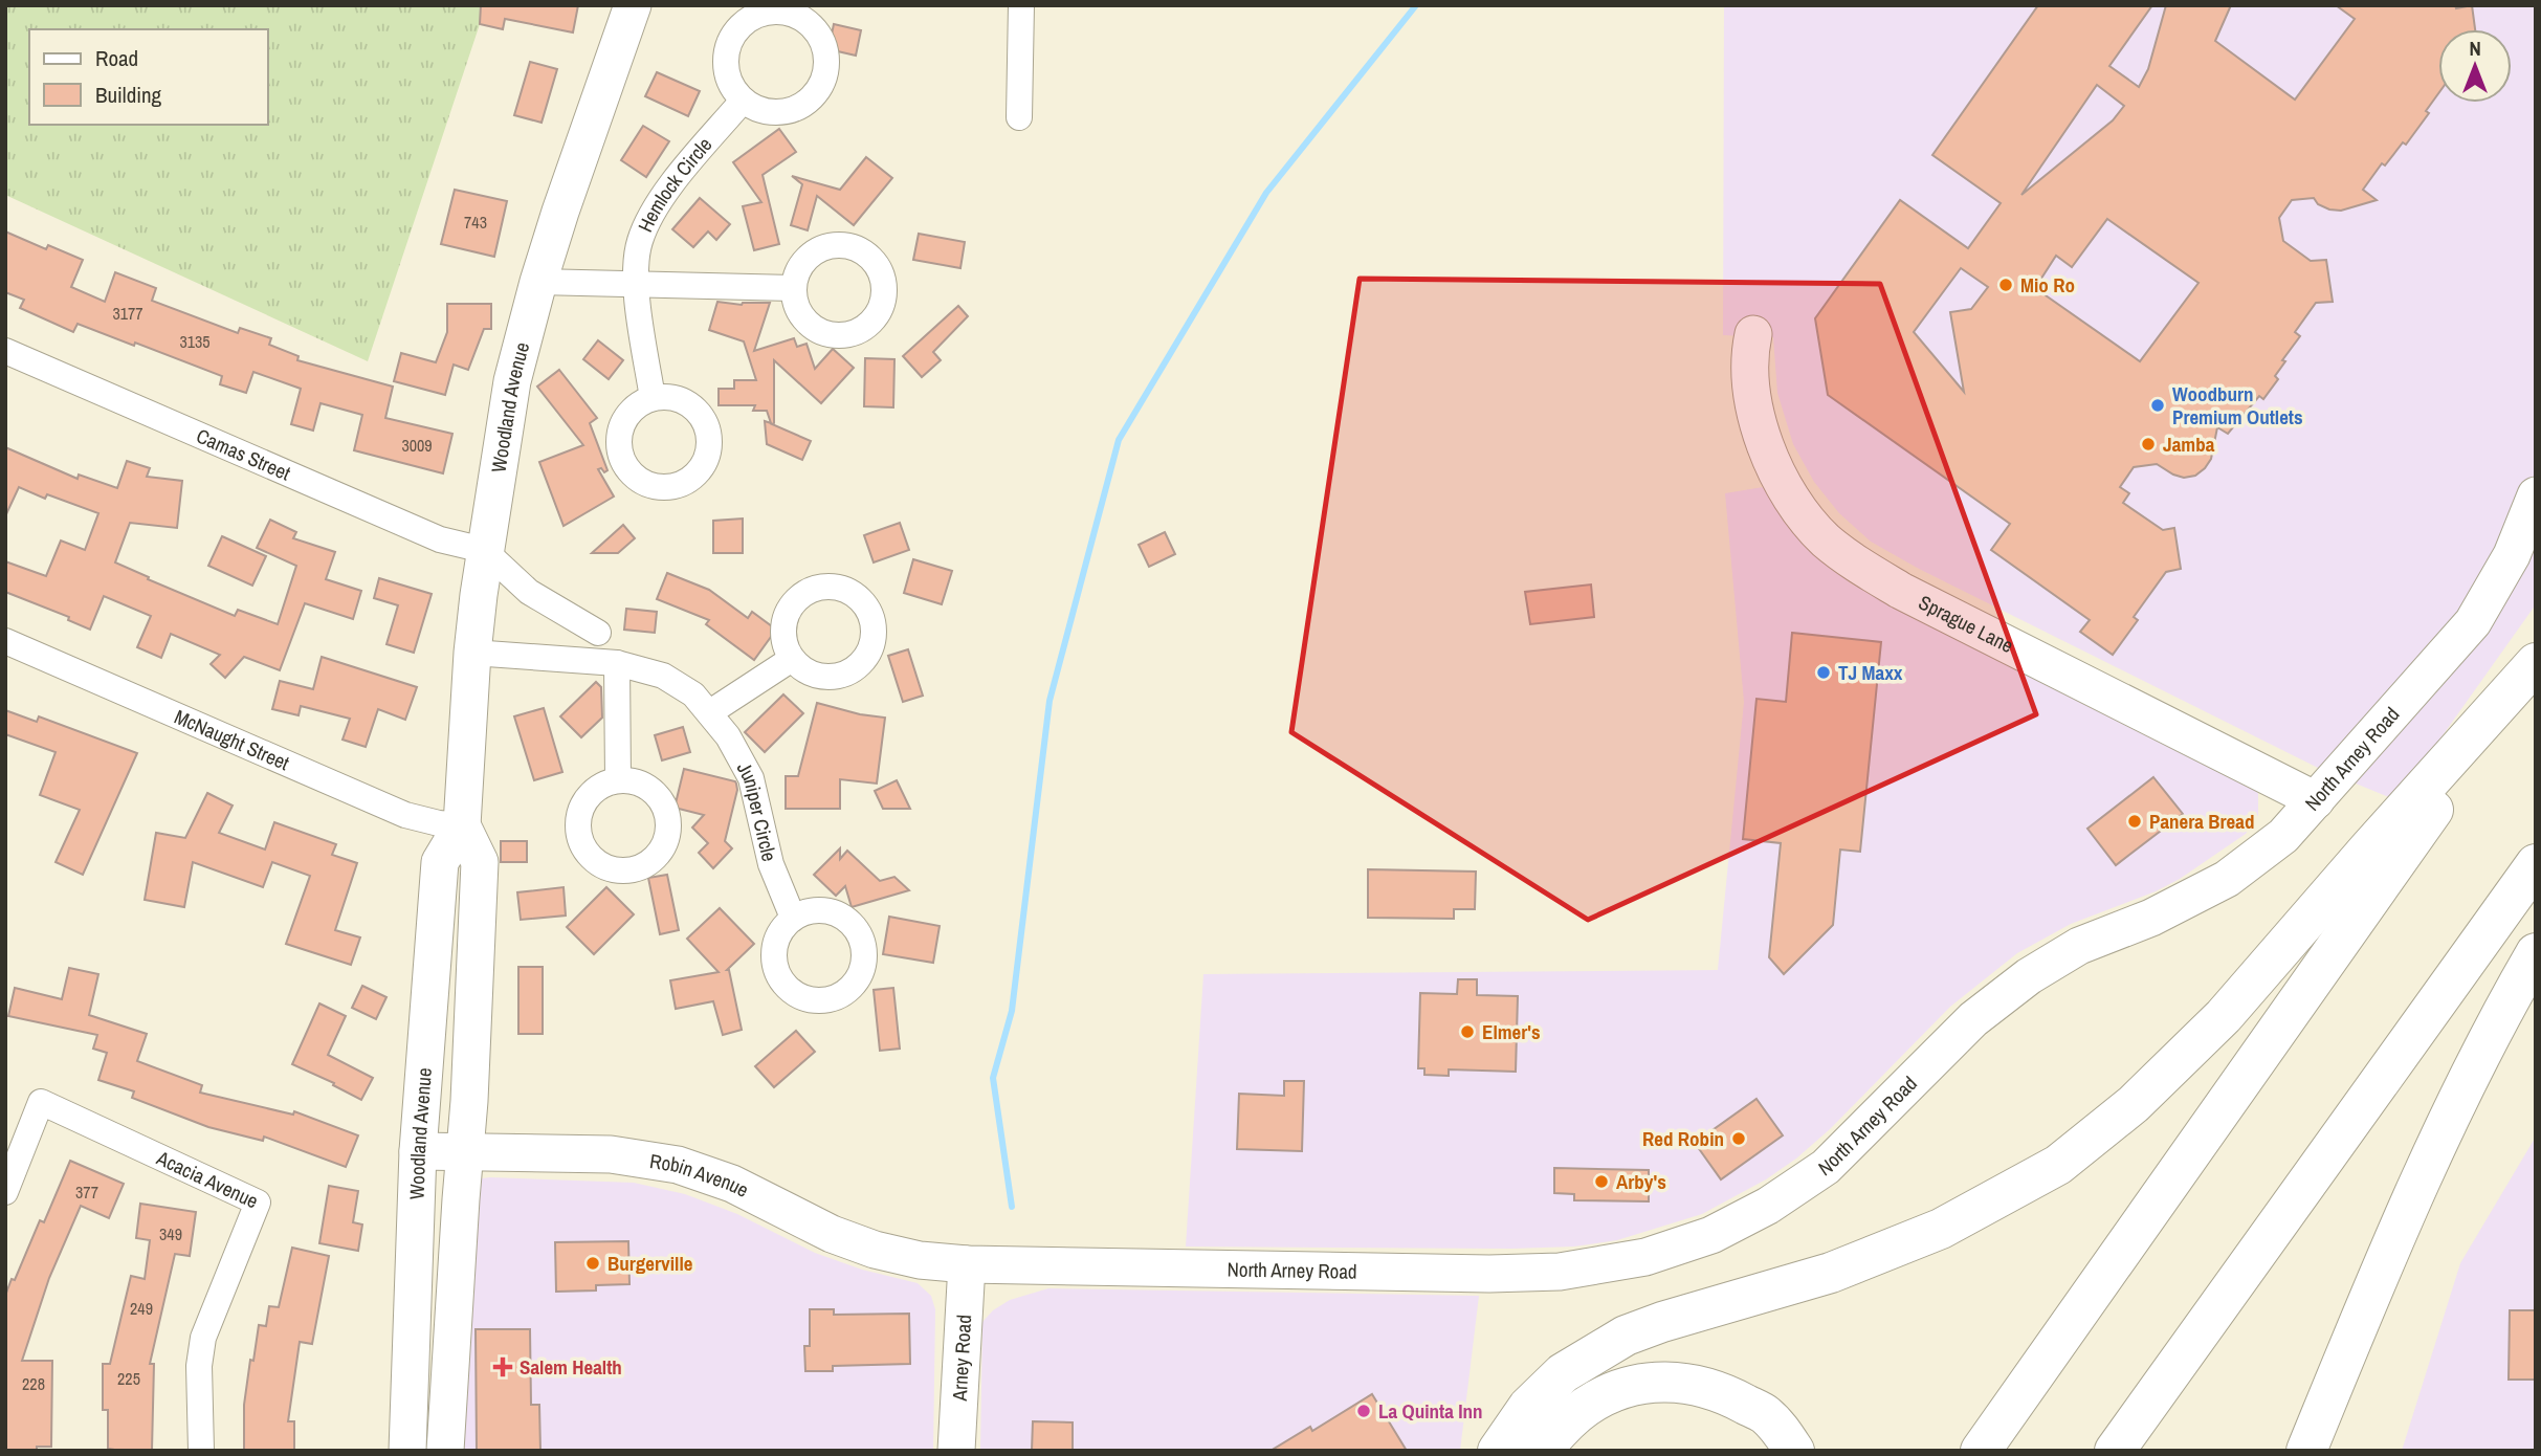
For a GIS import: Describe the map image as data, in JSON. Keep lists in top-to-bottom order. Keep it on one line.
{"streets":{"main road":["Woodland Avenue","Sprague Lane","North Arney Road","Robin Avenue","Arney Road"],"street":["Hemlock Circle","Camas Street","McNaught Street","Juniper Circle","Acacia Avenue"]},"crossings":[["Woodland Avenue","Camas Street"],["Woodland Avenue","McNaught Street"],["Woodland Avenue","Juniper Circle"],["Woodland Avenue","Robin Avenue"],["Sprague Lane","North Arney Road"],["North Arney Road","Robin Avenue"],["North Arney Road","Arney Road"],["Robin Avenue","Arney Road"]],"places":{"other":["Mio Ro","Woodburn Premium Outlets","Jamba","TJ Maxx","Panera Bread","Elmer's","Red Robin","Arby's","Burgerville","La Quinta Inn"],"health":["Salem Health"]},"house_numbers":["743","3177","3135","3009","377","349","249","225","228"],"legend":["Road","Building"],"north":"top"}
